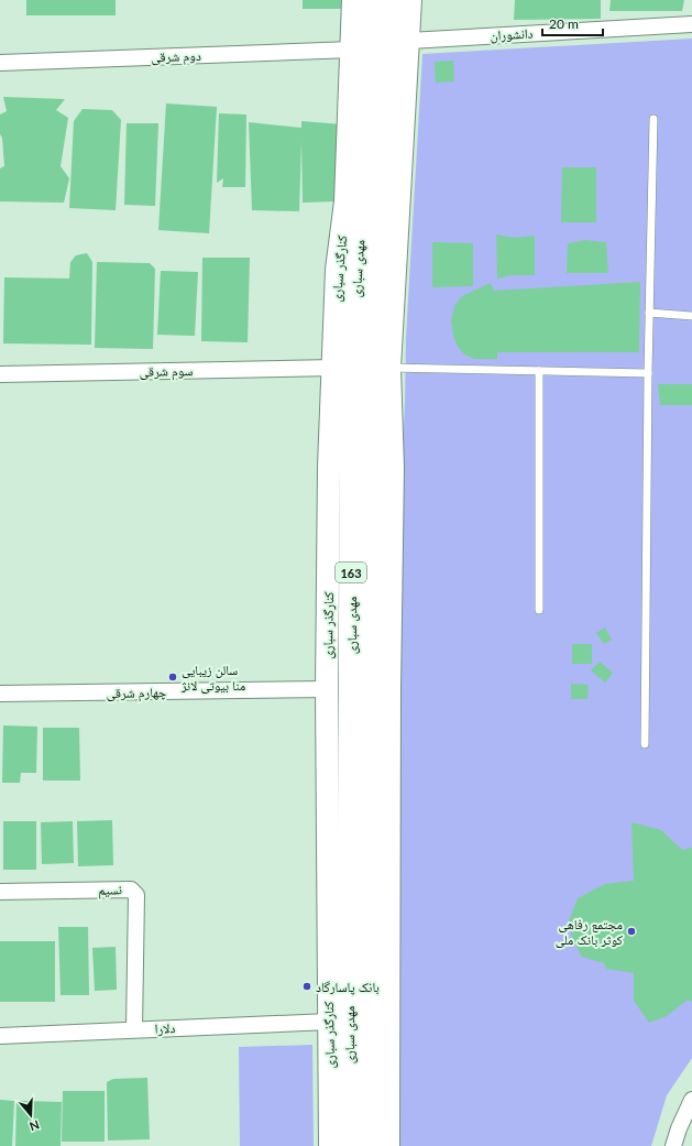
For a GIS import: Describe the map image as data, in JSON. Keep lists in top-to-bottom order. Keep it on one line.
{"streets":{"main road":["کنارگذر سباری","مهدی سباری","163"],"street":["دانشوران","دوم شرقی","سوم شرقی","چهارم شرقی","نسیم","دلارا"]},"crossings":[["دوم شرقی","کنارگذر سباری"],["کنارگذر سباری","سوم شرقی"],["کنارگذر سباری","چهارم شرقی"],["کنارگذر سباری","دلارا"],["نسیم","دلارا"]],"places":["سالن زیبایی منا بیوتی لانژ","مجتمع رفاهی کوثر بانک ملی","بانک پاسارگاد"],"scale_bar":"20 m","north":"bottom"}
